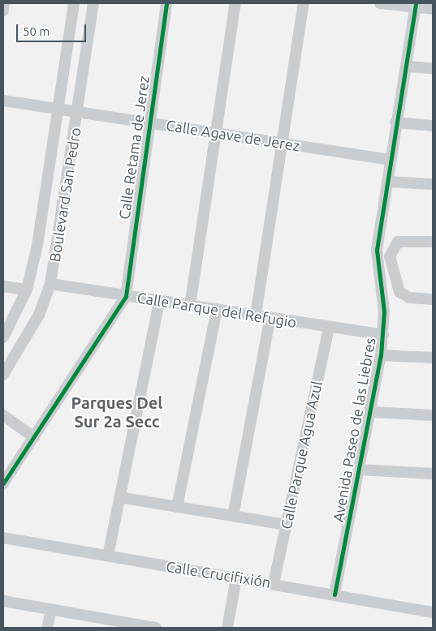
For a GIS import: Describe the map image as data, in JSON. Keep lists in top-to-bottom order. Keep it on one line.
{"streets":{"street":["Calle Agave de Jerez","Calle Retama de Jerez","Boulevard San Pedro","Calle Parque del Refugio","Avenida Paseo de las Liebres","Calle Parque Agua Azul","Calle Crucifixión"]},"crossings":[["Calle Agave de Jerez","Calle Retama de Jerez"],["Calle Agave de Jerez","Boulevard San Pedro"],["Calle Agave de Jerez","Avenida Paseo de las Liebres"],["Calle Retama de Jerez","Calle Parque del Refugio"],["Boulevard San Pedro","Calle Parque del Refugio"],["Calle Parque del Refugio","Avenida Paseo de las Liebres"],["Calle Parque del Refugio","Calle Parque Agua Azul"],["Avenida Paseo de las Liebres","Calle Crucifixión"],["Calle Parque Agua Azul","Calle Crucifixión"]],"districts":["Parques Del Sur 2a Secc"],"scale_bar":"50 m"}
